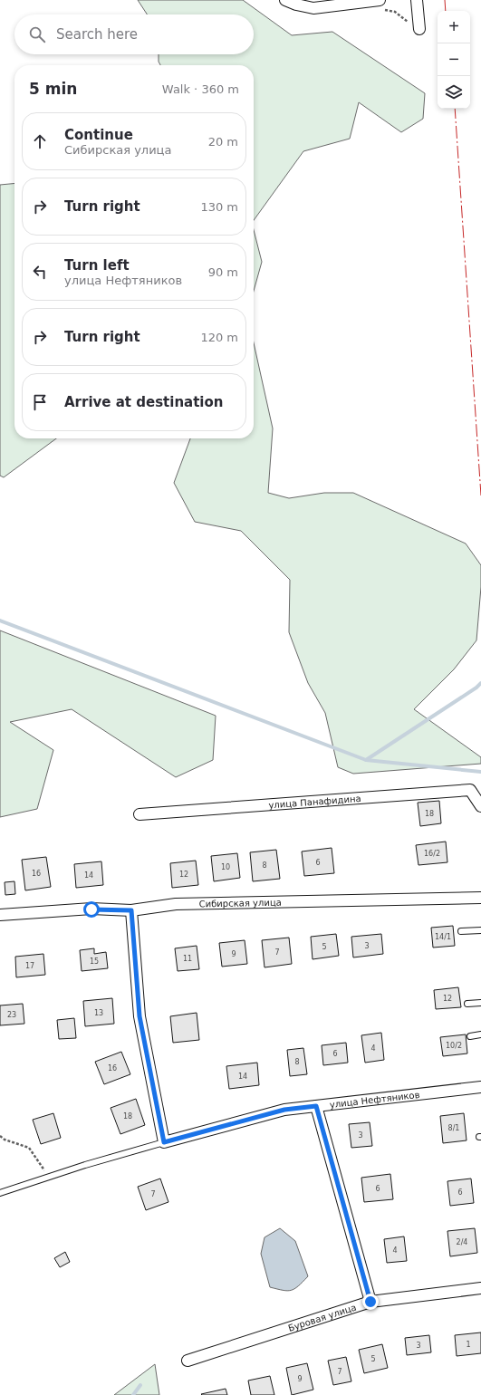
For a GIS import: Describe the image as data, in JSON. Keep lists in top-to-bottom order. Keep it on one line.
{"streets":{"street":["улица Панафидина","Сибирская улица","улица Нефтяников","Буровая улица"]},"house_numbers":["18","16/2","6","8","10","16","12","14","14/1","3","5","7","9","11","15","17","12","13","23","10/2","4","6","8","16","14","18","8/1","3","6","6","7","2/4","4","1","3","5","7","9"],"page":{"map_buttons":["+","−"],"search":"Search here","heading":["5 min","Walk · 360 m"],"list":[["Continue","Сибирская улица","20 m"],["Turn right","130 m"],["Turn left","улица Нефтяников","90 m"],["Turn right","120 m"],"Arrive at destination"]}}
